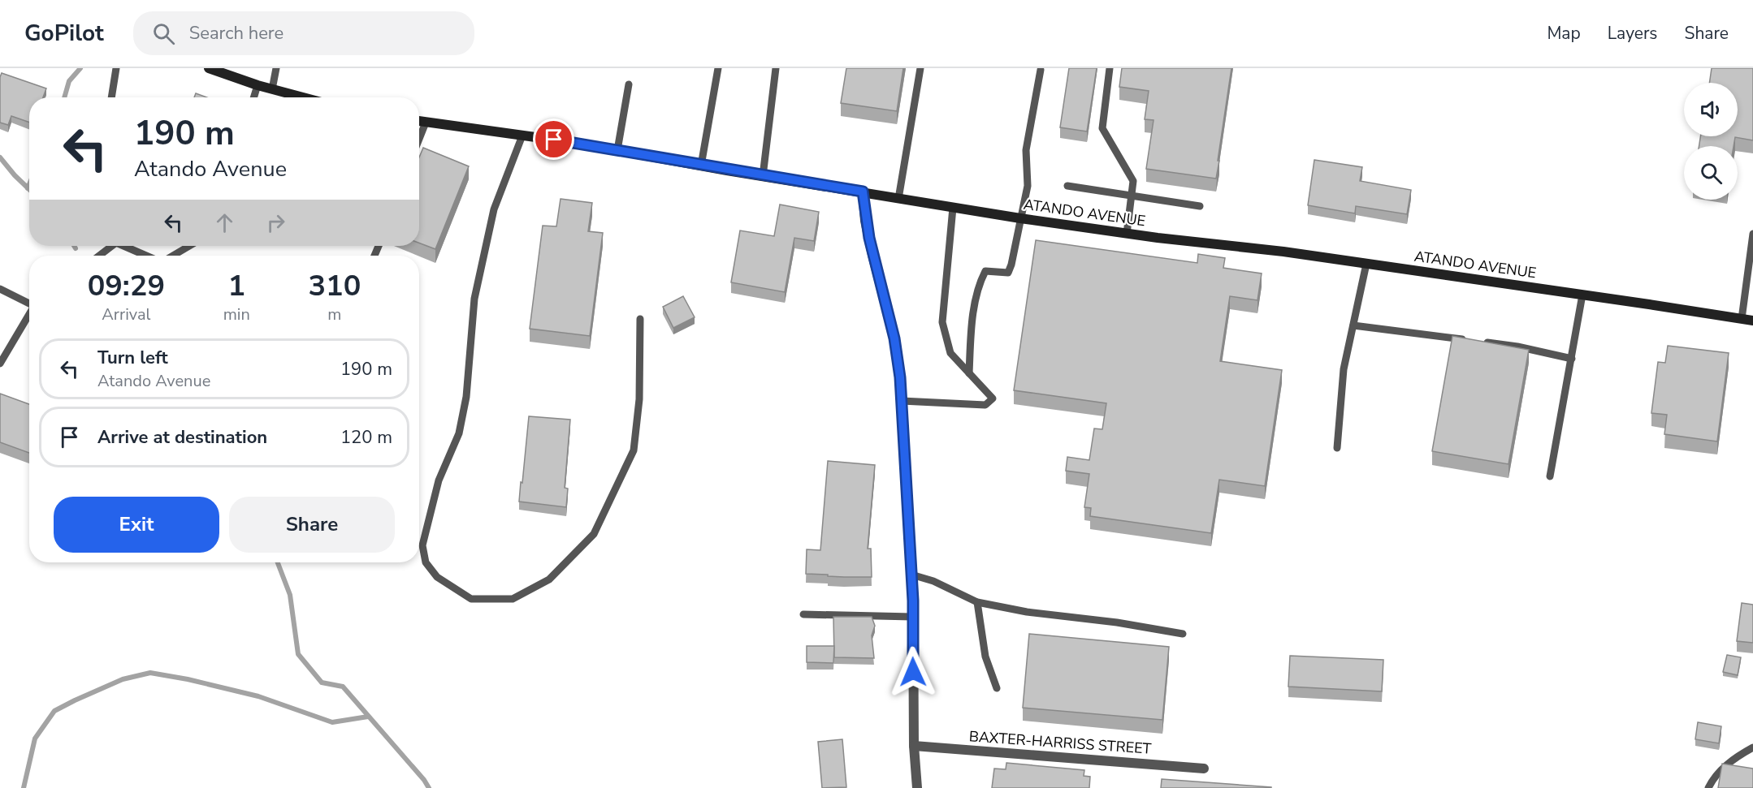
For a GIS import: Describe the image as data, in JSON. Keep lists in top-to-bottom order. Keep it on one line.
{"streets":{"main road":["ATANDO AVENUE"],"street":["BAXTER-HARRISS STREET"]},"page":{"header":"GoPilot","search":"Search here","nav":["Map","Layers","Share"],"turn":["190 m","Atando Avenue"],"eta":["09:29","Arrival","1","min","310","m"],"list":[{"name":"Turn left","note":"Atando Avenue","value":"190 m"},{"name":"Arrive at destination","value":"120 m"}],"buttons":["Exit","Share"]}}
